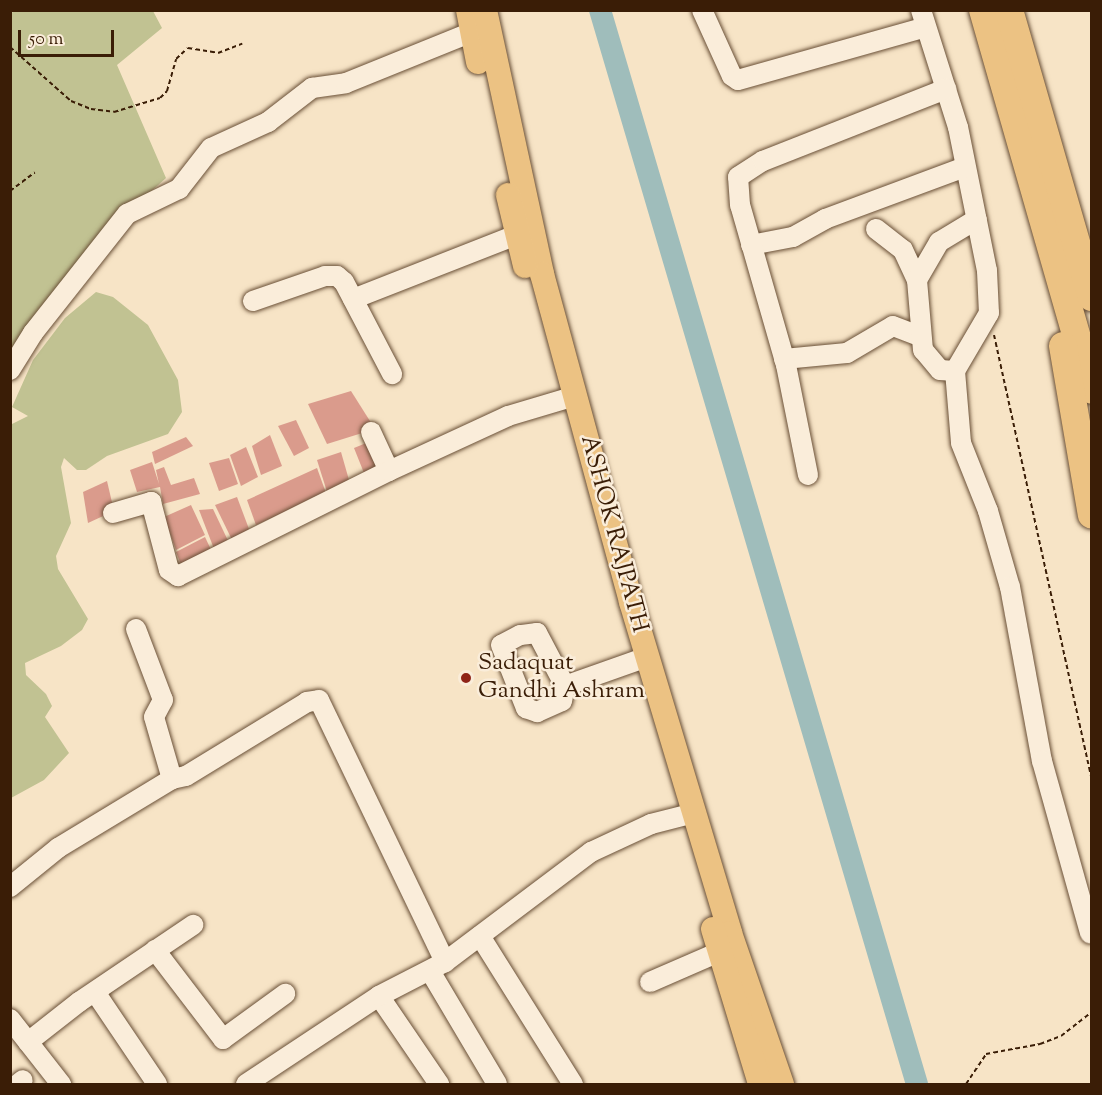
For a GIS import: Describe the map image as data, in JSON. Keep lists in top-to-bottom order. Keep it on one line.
{"streets":{"main road":["ASHOK RAJPATH"]},"places":["Sadaquat Gandhi Ashram"],"scale_bar":"50 m"}
